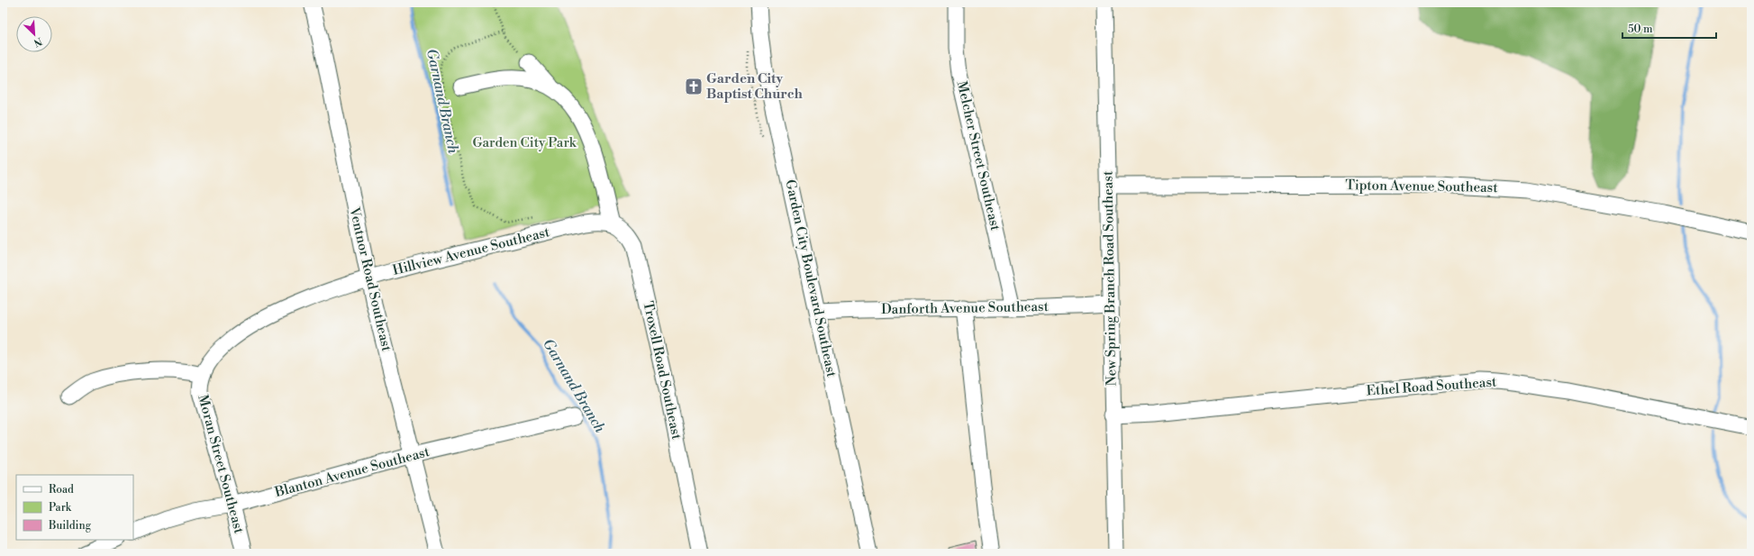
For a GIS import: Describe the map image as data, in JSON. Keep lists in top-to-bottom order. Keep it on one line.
{"streets":{"street":["Melcher Street Southeast","Tipton Avenue Southeast","Hillview Avenue Southeast","Garden City Boulevard Southeast","New Spring Branch Road Southeast","Ventnor Road Southeast","Danforth Avenue Southeast","Troxell Road Southeast","Ethel Road Southeast","Moran Street Southeast","Blanton Avenue Southeast"]},"crossings":[["Melcher Street Southeast","Danforth Avenue Southeast"],["Tipton Avenue Southeast","New Spring Branch Road Southeast"],["Hillview Avenue Southeast","Ventnor Road Southeast"],["Hillview Avenue Southeast","Troxell Road Southeast"],["Hillview Avenue Southeast","Moran Street Southeast"],["Garden City Boulevard Southeast","Danforth Avenue Southeast"],["New Spring Branch Road Southeast","Danforth Avenue Southeast"],["New Spring Branch Road Southeast","Ethel Road Southeast"],["Ventnor Road Southeast","Blanton Avenue Southeast"],["Moran Street Southeast","Blanton Avenue Southeast"]],"water":["Garnand Branch"],"parks":["Garden City Park"],"places":{"church":["Garden City Baptist Church"]},"legend":["Road","Park","Building"],"scale_bar":"50 m","north":"bottom right"}
